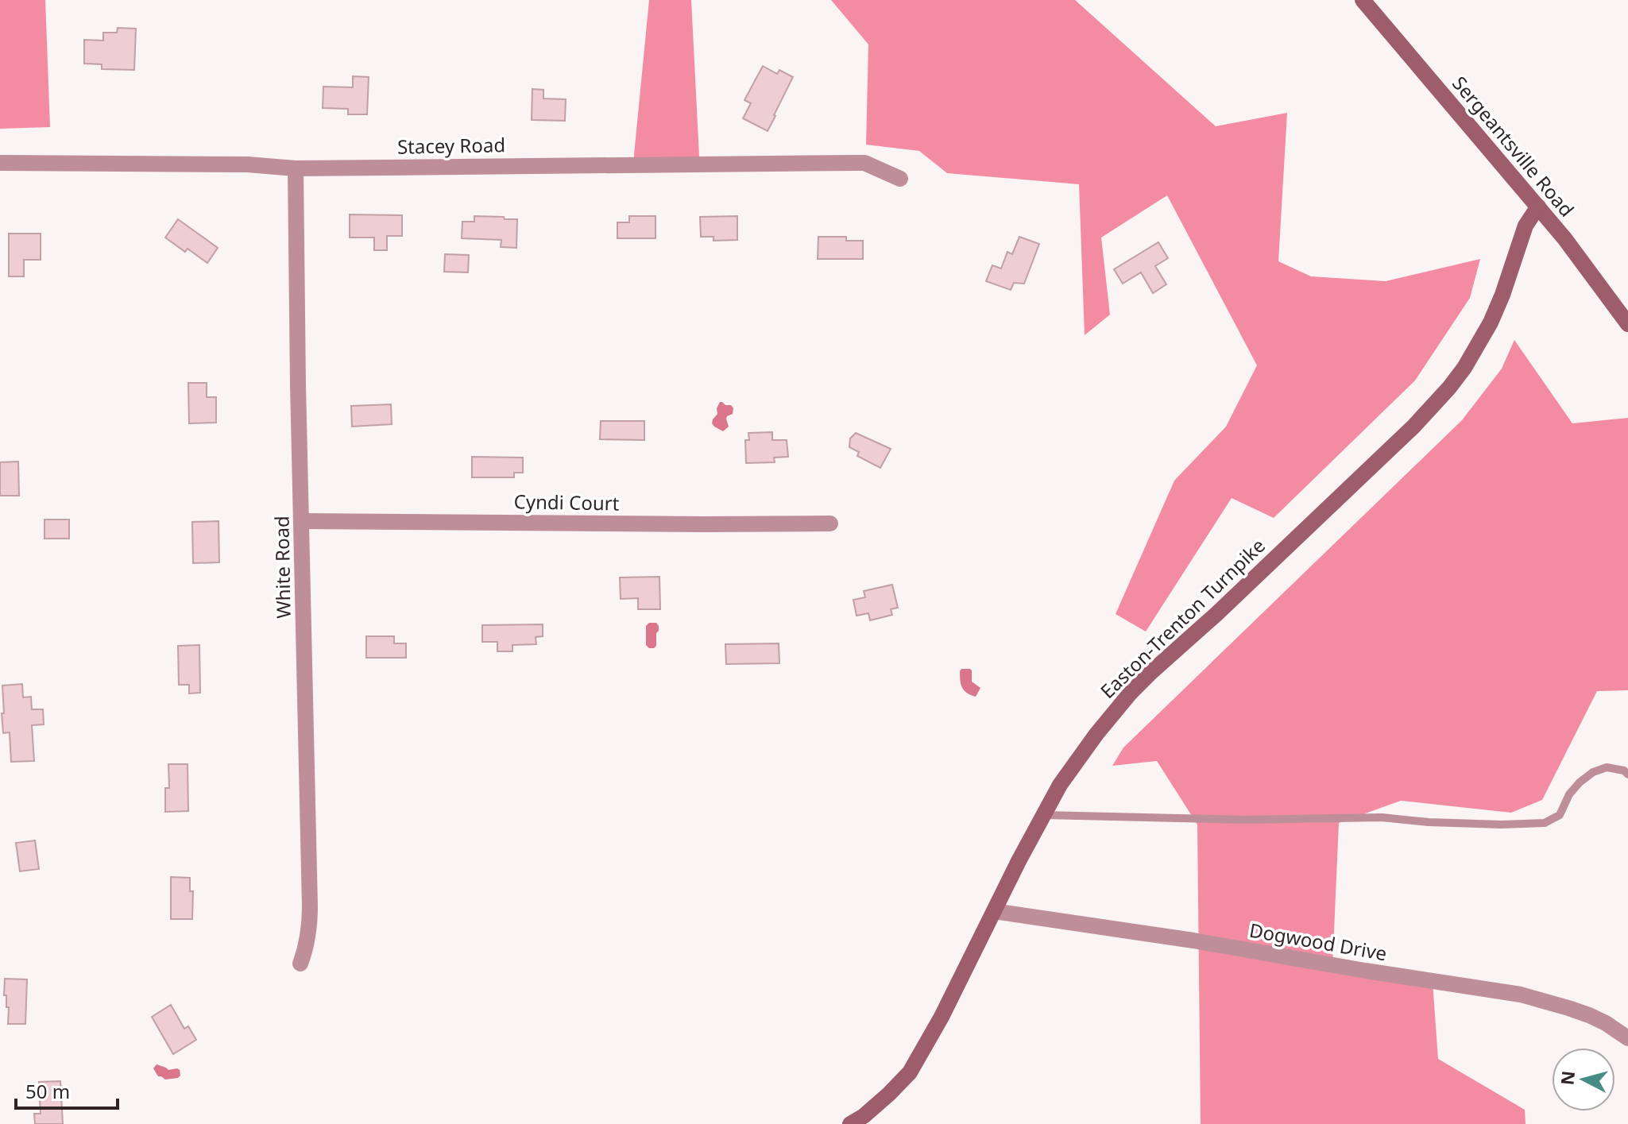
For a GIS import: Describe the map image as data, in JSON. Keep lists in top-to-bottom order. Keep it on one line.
{"streets":{"main road":["Sergeantsville Road","Easton-Trenton Turnpike"],"street":["Stacey Road","Cyndi Court","White Road","Dogwood Drive"]},"crossings":[["Stacey Road","White Road"],["Sergeantsville Road","Easton-Trenton Turnpike"],["Cyndi Court","White Road"],["Easton-Trenton Turnpike","Dogwood Drive"]],"scale_bar":"50 m","north":"left"}
